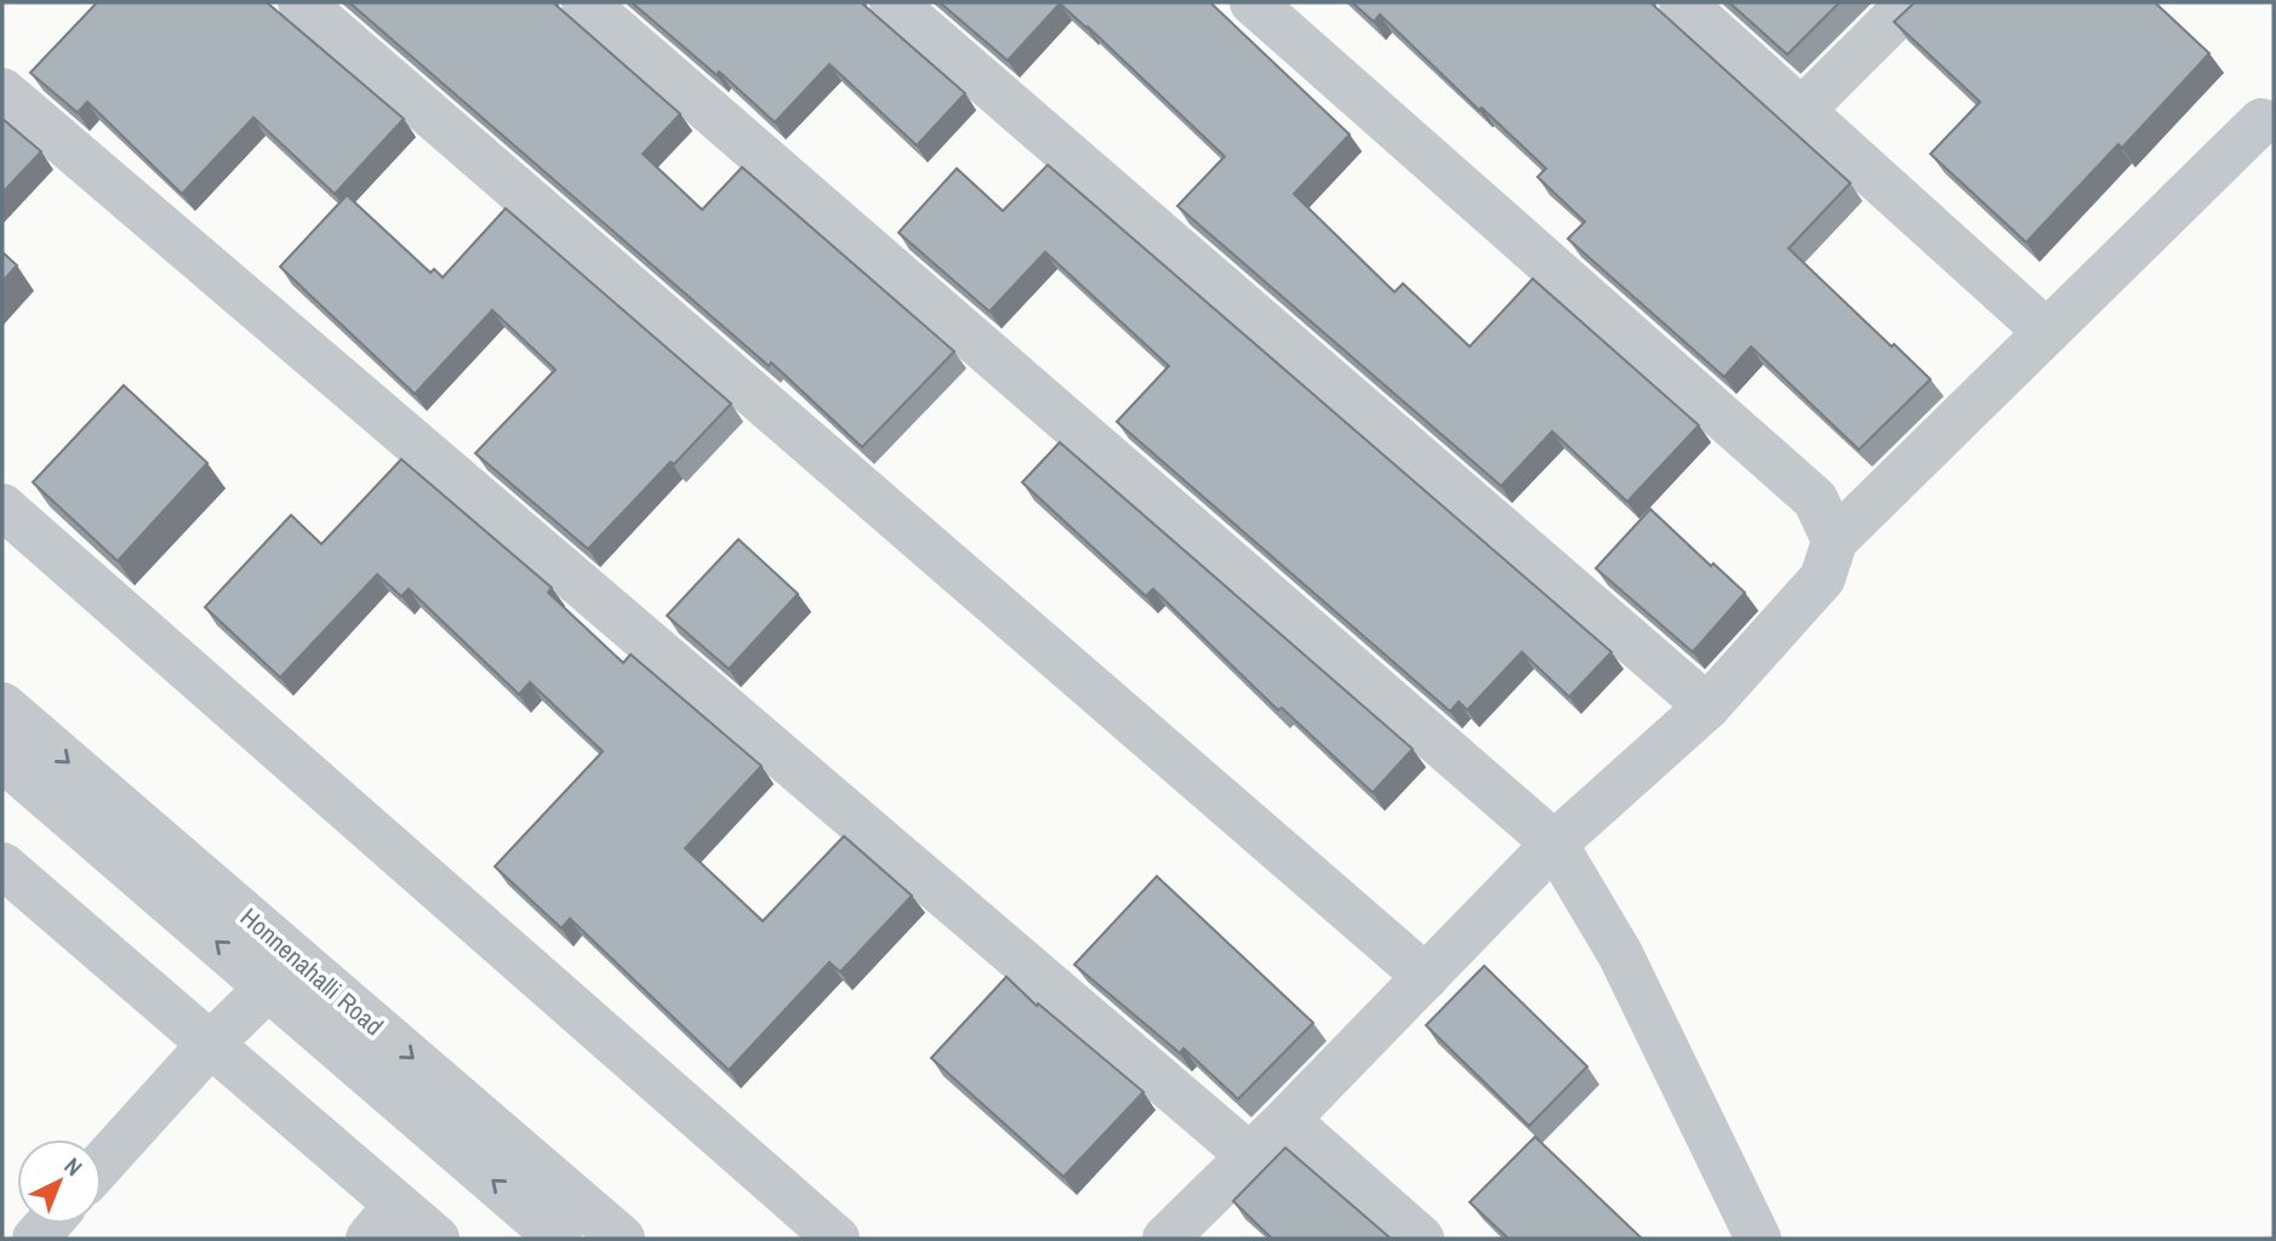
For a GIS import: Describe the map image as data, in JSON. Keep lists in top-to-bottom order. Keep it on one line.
{"streets":{"street":["Honnenahalli Road"]},"north":"top right"}
